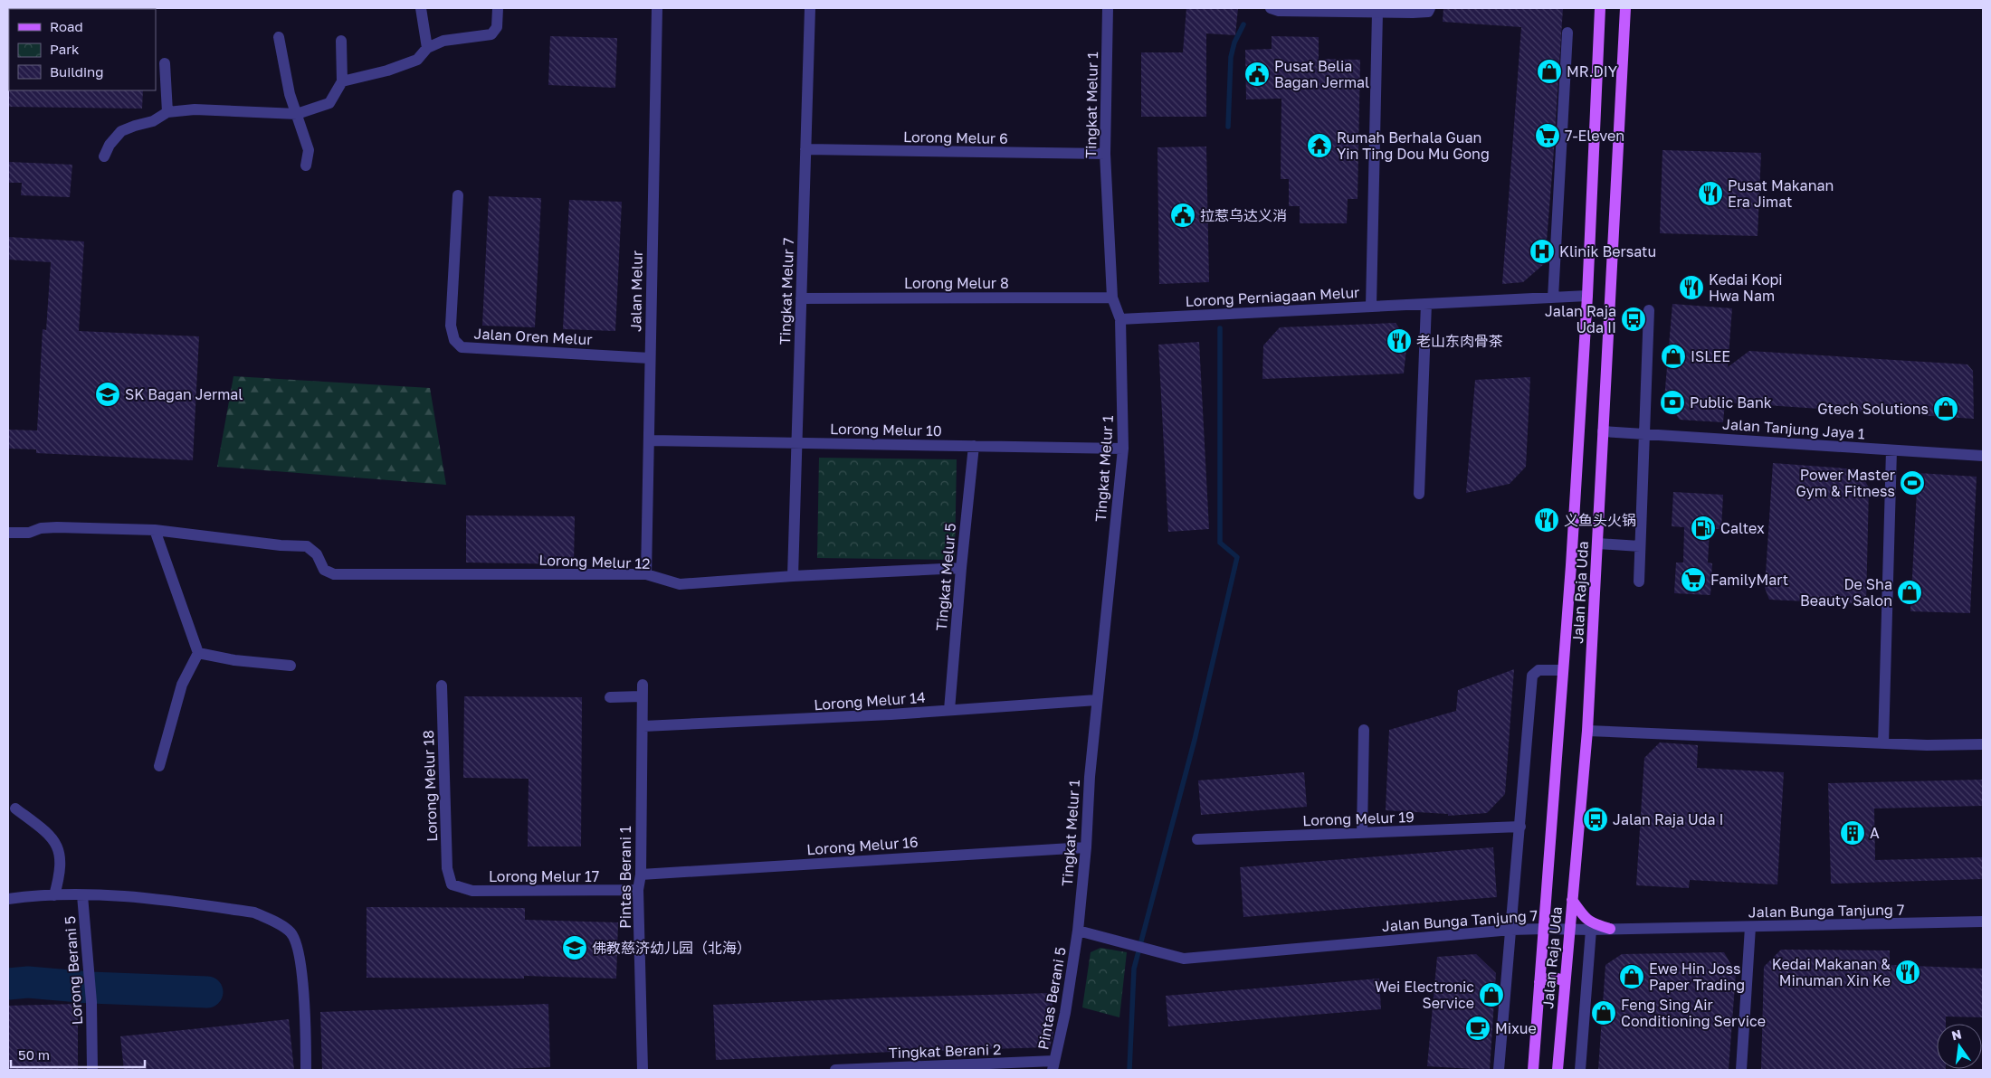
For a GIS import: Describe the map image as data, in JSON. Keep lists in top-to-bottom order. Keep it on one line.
{"streets":{"main road":["Jalan Raja Uda"],"street":["Tingkat Melur 1","Lorong Melur 6","Lorong Melur 8","Jalan Melur","Tingkat Melur 7","Lorong Perniagaan Melur","Jalan Oren Melur","Jalan Tanjung Jaya 1","Lorong Melur 10","Lorong Melur 12","Tingkat Melur 5","Lorong Melur 14","Lorong Melur 18","Lorong Melur 19","Lorong Melur 16","Lorong Melur 17","Pintas Berani 1","Jalan Bunga Tanjung 7","Lorong Berani 5","Pintas Berani 5","Tingkat Berani 2"]},"crossings":[["Tingkat Melur 1","Lorong Melur 6"],["Tingkat Melur 1","Lorong Melur 8"],["Tingkat Melur 1","Lorong Perniagaan Melur"],["Tingkat Melur 1","Lorong Melur 10"],["Tingkat Melur 1","Lorong Melur 14"],["Tingkat Melur 1","Lorong Melur 16"],["Tingkat Melur 1","Jalan Bunga Tanjung 7"],["Tingkat Melur 1","Pintas Berani 5"],["Lorong Melur 6","Tingkat Melur 7"],["Lorong Melur 8","Tingkat Melur 7"],["Jalan Melur","Jalan Oren Melur"],["Jalan Melur","Lorong Melur 10"],["Jalan Melur","Lorong Melur 12"],["Tingkat Melur 7","Lorong Melur 10"],["Tingkat Melur 7","Lorong Melur 12"],["Lorong Perniagaan Melur","Jalan Raja Uda"],["Jalan Tanjung Jaya 1","Jalan Raja Uda"],["Lorong Melur 10","Tingkat Melur 5"],["Lorong Melur 12","Tingkat Melur 5"],["Tingkat Melur 5","Lorong Melur 14"],["Jalan Raja Uda","Jalan Bunga Tanjung 7"],["Lorong Melur 14","Pintas Berani 1"],["Lorong Melur 18","Lorong Melur 17"],["Lorong Melur 16","Pintas Berani 1"],["Lorong Melur 17","Pintas Berani 1"],["Jalan Bunga Tanjung 7","Pintas Berani 5"],["Pintas Berani 5","Tingkat Berani 2"]],"places":{"shop":["MR.DIY","ISLEE","Gtech Solutions","De Sha Beauty Salon","Ewe Hin Joss Paper Trading","Wei Electronic Service","Feng Sing Air Conditioning Service"],"public building":["Pusat Belia Bagan Jermal","拉惹乌达义消"],"supermarket":["7-Eleven","FamilyMart"],"temple":["Rumah Berhala Guan Yin Ting Dou Mu Gong"],"restaurant":["Pusat Makanan Era Jimat","Kedai Kopi Hwa Nam","老山东肉骨茶","义鱼头火锅","Kedai Makanan & Minuman Xin Ke"],"hospital":["Klinik Bersatu"],"bus stop":["Jalan Raja Uda II","Jalan Raja Uda I"],"school or university":["SK Bagan Jermal","佛教慈济幼儿园（北海）"],"bank":["Public Bank"],"sports":["Power Master Gym & Fitness"],"fuel station":["Caltex"],"building":["A"],"cafe":["Mixue"]},"legend":["Road","Park","Building"],"scale_bar":"50 m","north":"top"}
